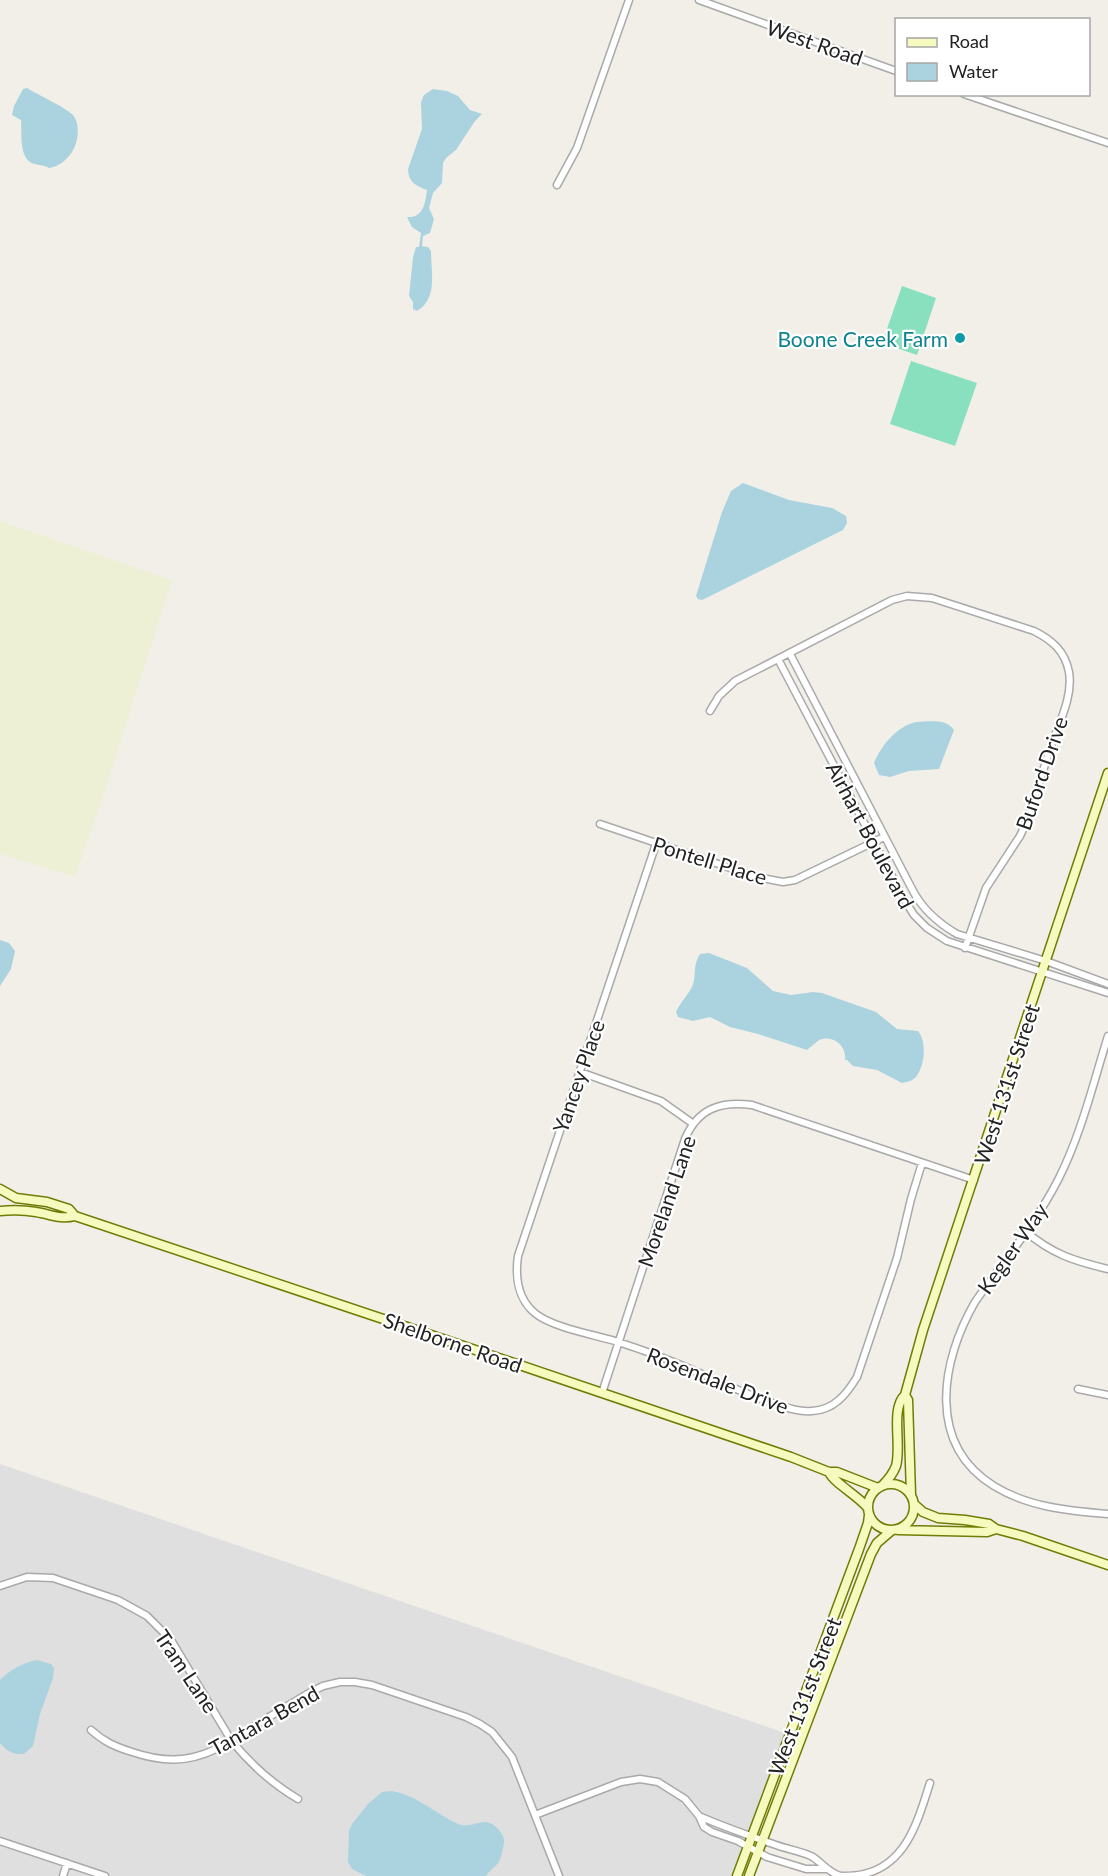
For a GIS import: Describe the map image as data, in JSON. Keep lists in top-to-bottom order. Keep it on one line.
{"streets":{"street":["West Road","Buford Drive","Airhart Boulevard","Pontell Place","Yancey Place","West 131st Street","Moreland Lane","Kegler Way","Shelborne Road","Rosendale Drive","Tram Lane","Tantara Bend"]},"crossings":[["Buford Drive","Airhart Boulevard"],["Airhart Boulevard","Pontell Place"],["Airhart Boulevard","West 131st Street"],["Pontell Place","Yancey Place"],["Yancey Place","Rosendale Drive"],["West 131st Street","Moreland Lane"],["West 131st Street","Shelborne Road"],["Moreland Lane","Shelborne Road"],["Moreland Lane","Rosendale Drive"],["Tram Lane","Tantara Bend"]],"places":["Boone Creek Farm"],"legend":["Road","Water"]}
